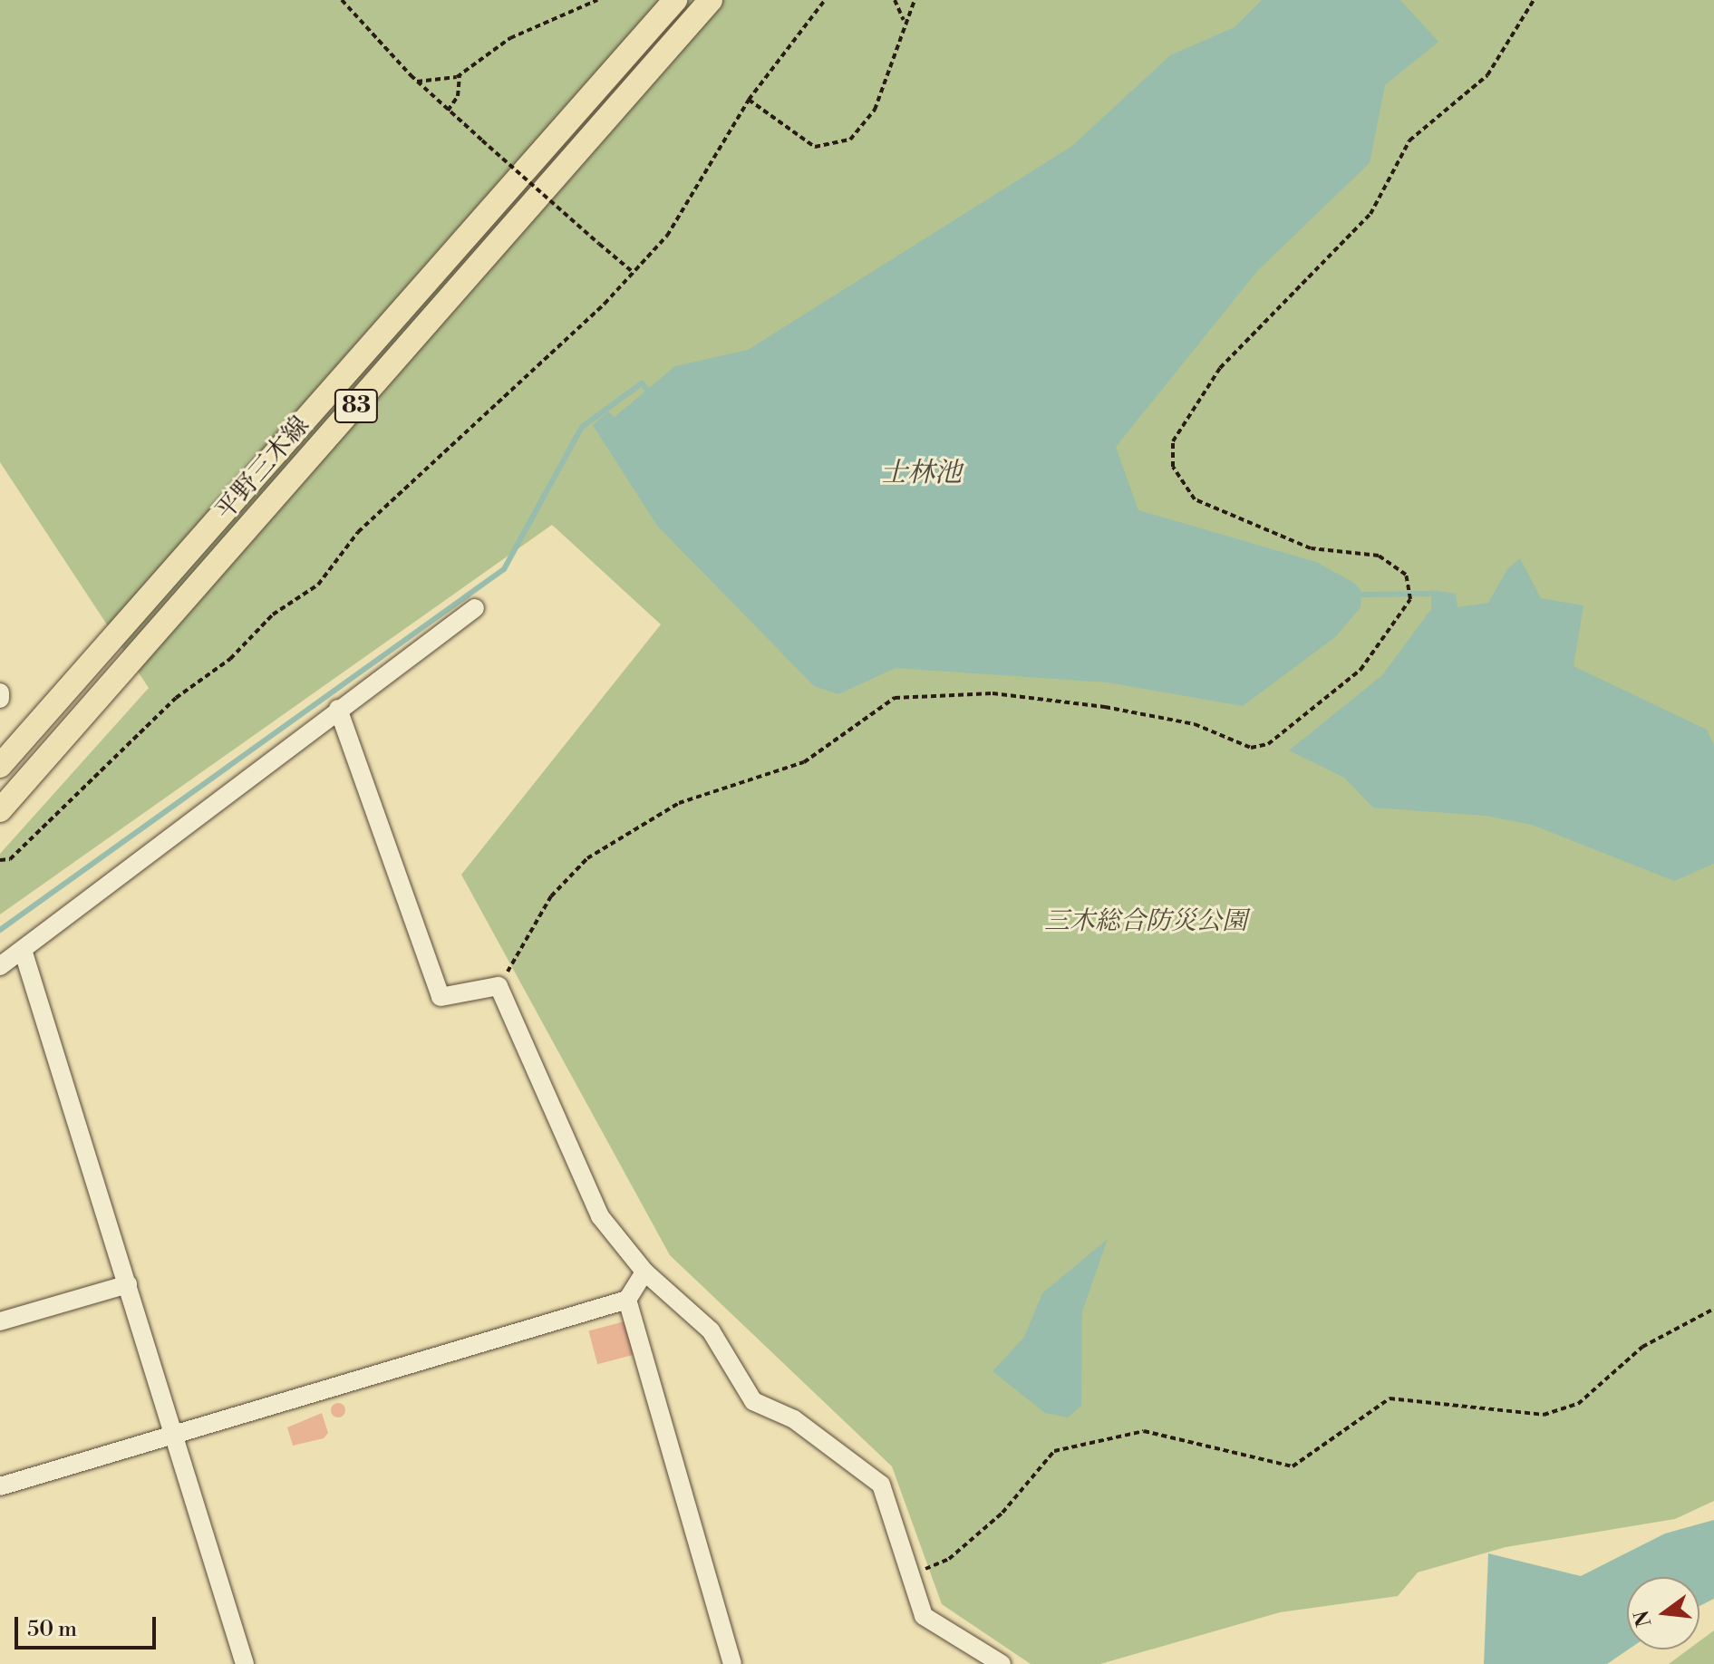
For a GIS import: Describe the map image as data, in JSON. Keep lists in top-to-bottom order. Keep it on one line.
{"streets":{"main road":["83","平野三木線"]},"water":["士林池"],"parks":["三木総合防災公園"],"scale_bar":"50 m","north":"left"}
